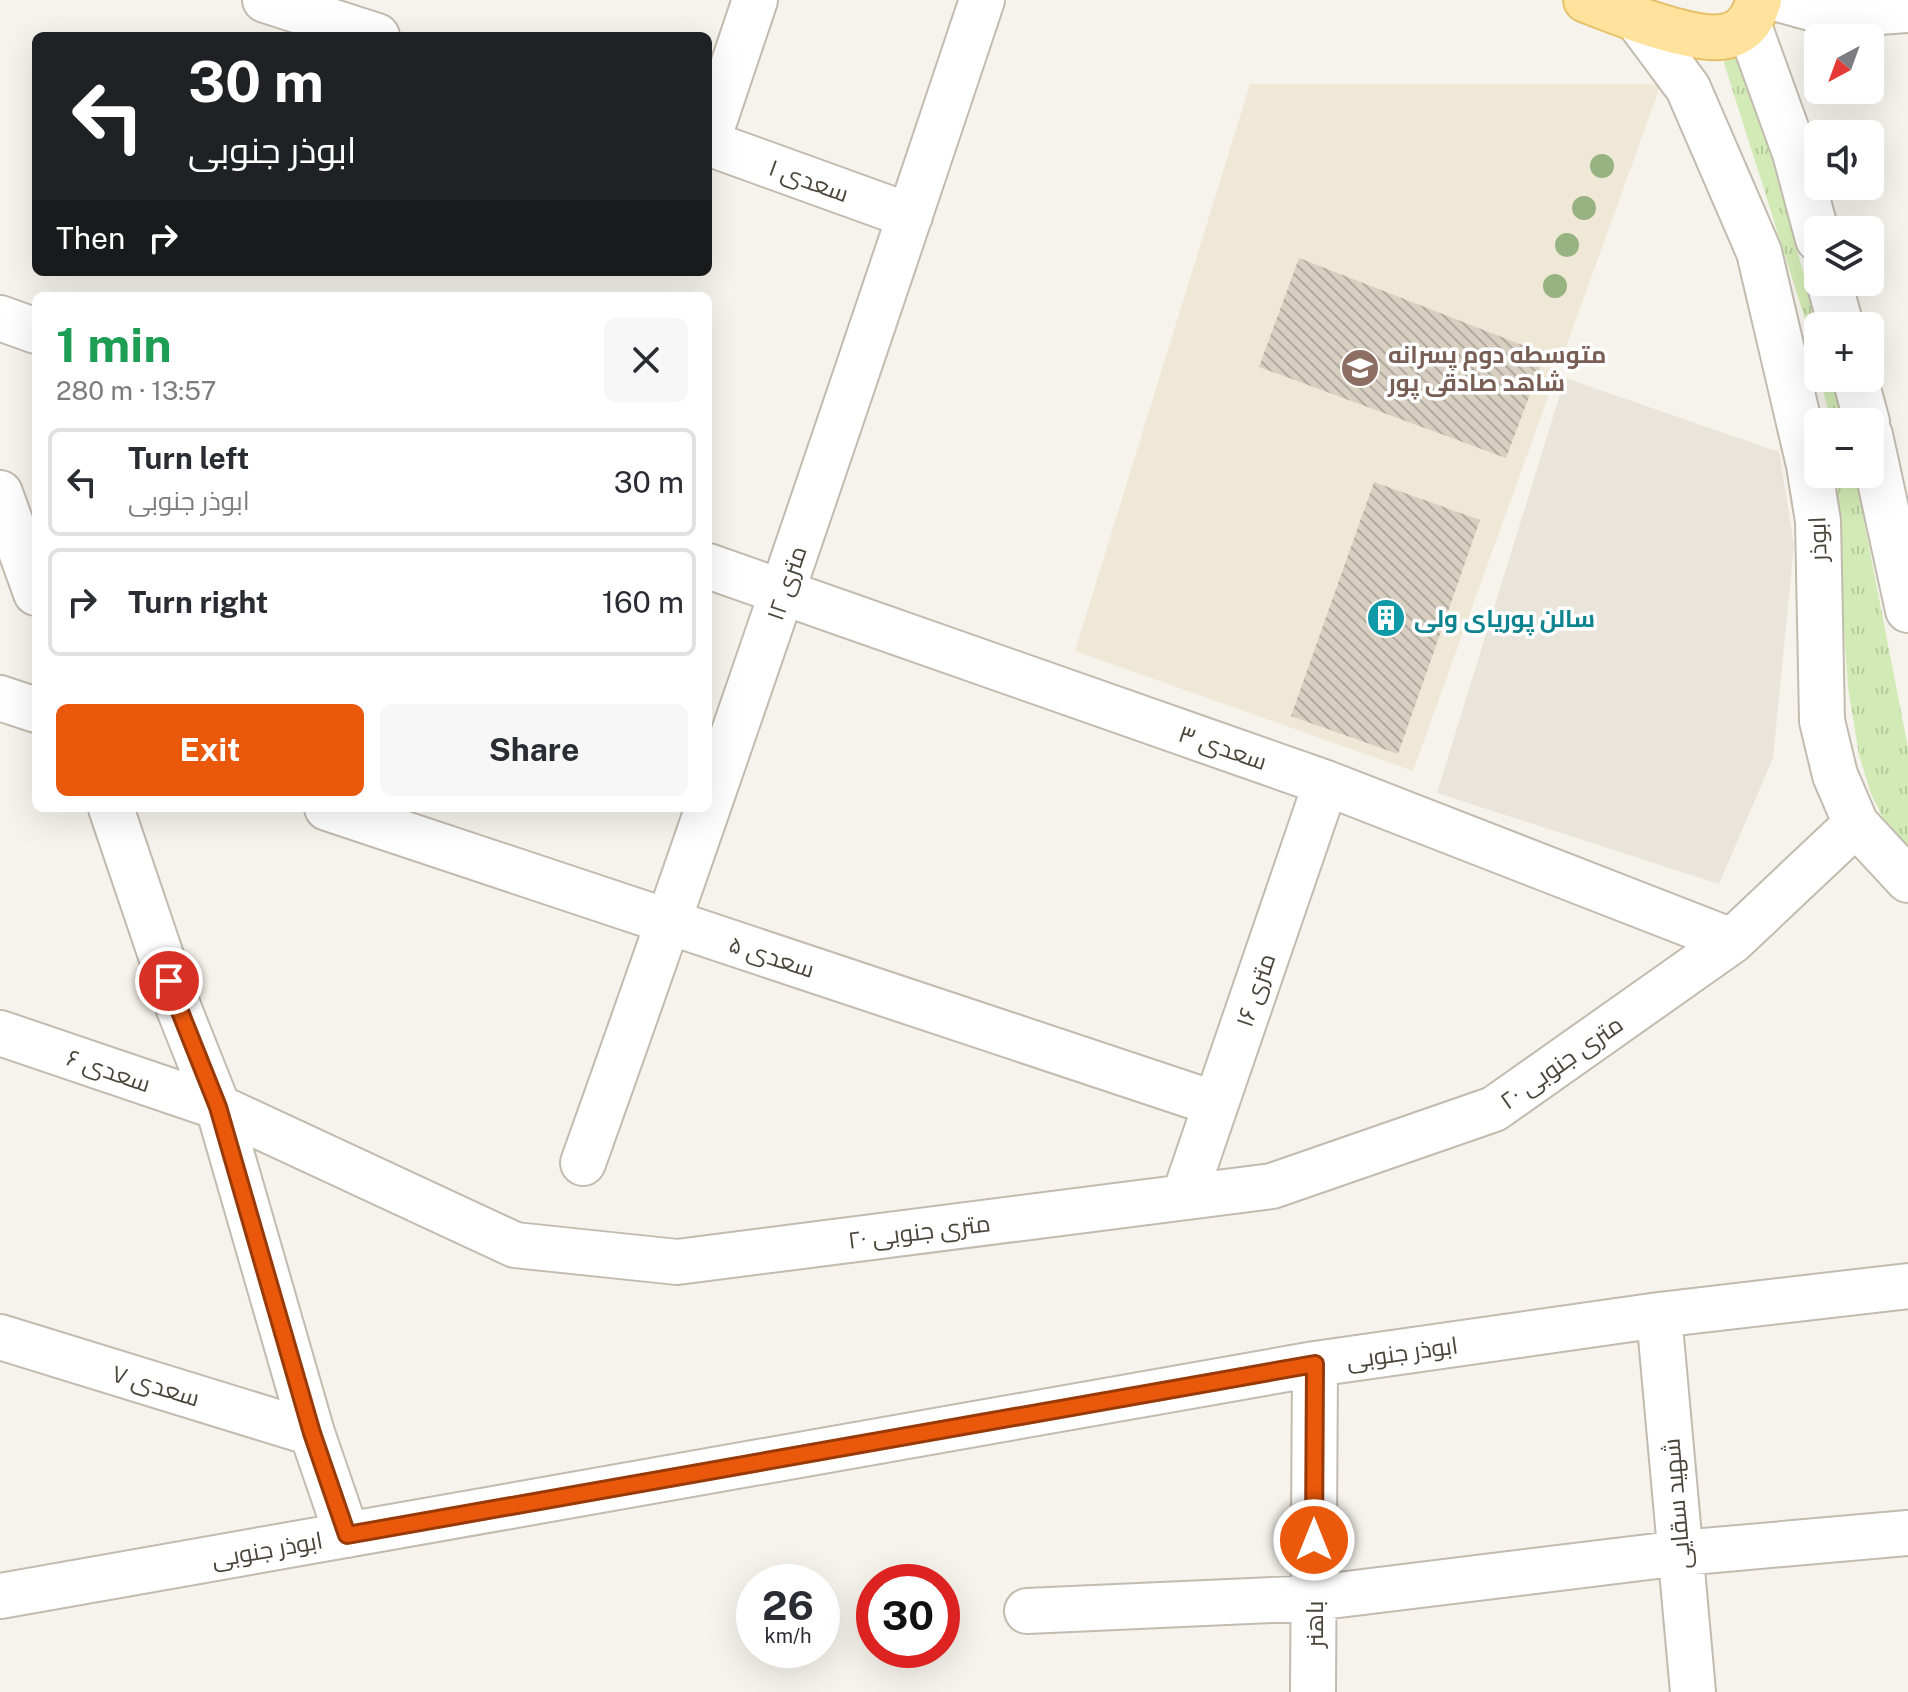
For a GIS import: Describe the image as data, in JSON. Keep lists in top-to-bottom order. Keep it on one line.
{"streets":{"street":["سعدی ۱","ابوذر","۱۲ متری","سعدی ۳","سعدی ۵","۱۶ متری","۲۰ متری جنوبی","سعدی ۶","ابوذر جنوبی","سعدی ۷","شهید سقایی","باهنر"]},"crossings":[["سعدی ۱","۱۲ متری"],["ابوذر","۲۰ متری جنوبی"],["۱۲ متری","سعدی ۳"],["۱۲ متری","سعدی ۵"],["سعدی ۳","۱۶ متری"],["سعدی ۳","۲۰ متری جنوبی"],["سعدی ۵","۱۶ متری"],["۱۶ متری","۲۰ متری جنوبی"],["۲۰ متری جنوبی","سعدی ۶"],["ابوذر جنوبی","شهید سقایی"],["ابوذر جنوبی","باهنر"]],"places":{"school or university":["متوسطه دوم پسرانه شاهد صادقی پور"],"building":["سالن پوریای ولی"]},"north":"bottom left","page":{"map_buttons":["+","−"],"turn":["30 m","ابوذر جنوبی"],"then":"Then","heading":["1 min","280 m · 13:57"],"list":[{"name":"Turn left","note":"ابوذر جنوبی","value":"30 m"},{"name":"Turn right","value":"160 m"}],"buttons":["Exit","Share"],"speed":"26 km/h","limit":"30"}}
